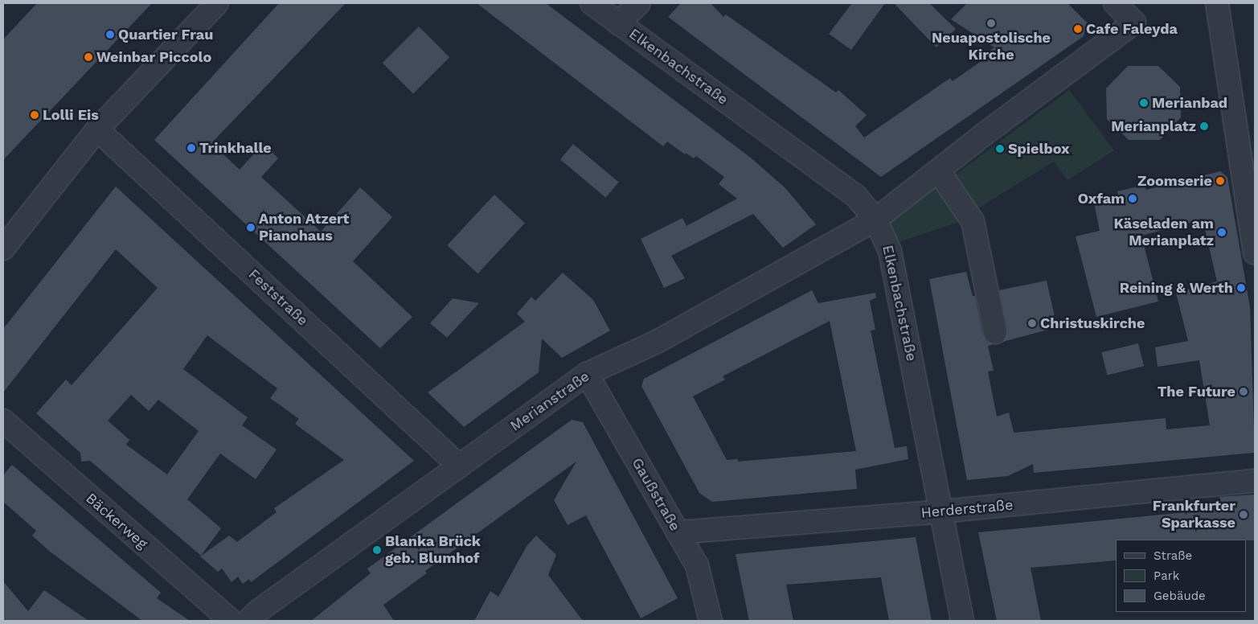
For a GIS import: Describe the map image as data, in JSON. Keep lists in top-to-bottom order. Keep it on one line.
{"streets":{"street":["Elkenbachstraße","Feststraße","Merianstraße","Gaußstraße","Herderstraße","Bäckerweg"]},"crossings":[["Elkenbachstraße","Merianstraße"],["Elkenbachstraße","Herderstraße"],["Feststraße","Merianstraße"],["Merianstraße","Gaußstraße"],["Gaußstraße","Herderstraße"]],"places":["Neuapostolische Kirche","Cafe Faleyda","Quartier Frau","Weinbar Piccolo","Merianbad","Lolli Eis","Merianplatz","Trinkhalle","Spielbox","Zoomserie","Oxfam","Anton Atzert Pianohaus","Käseladen am Merianplatz","Reining & Werth","Christuskirche","The Future","Frankfurter Sparkasse","Blanka Brück geb. Blumhof"],"legend":["Straße","Park","Gebäude"]}
